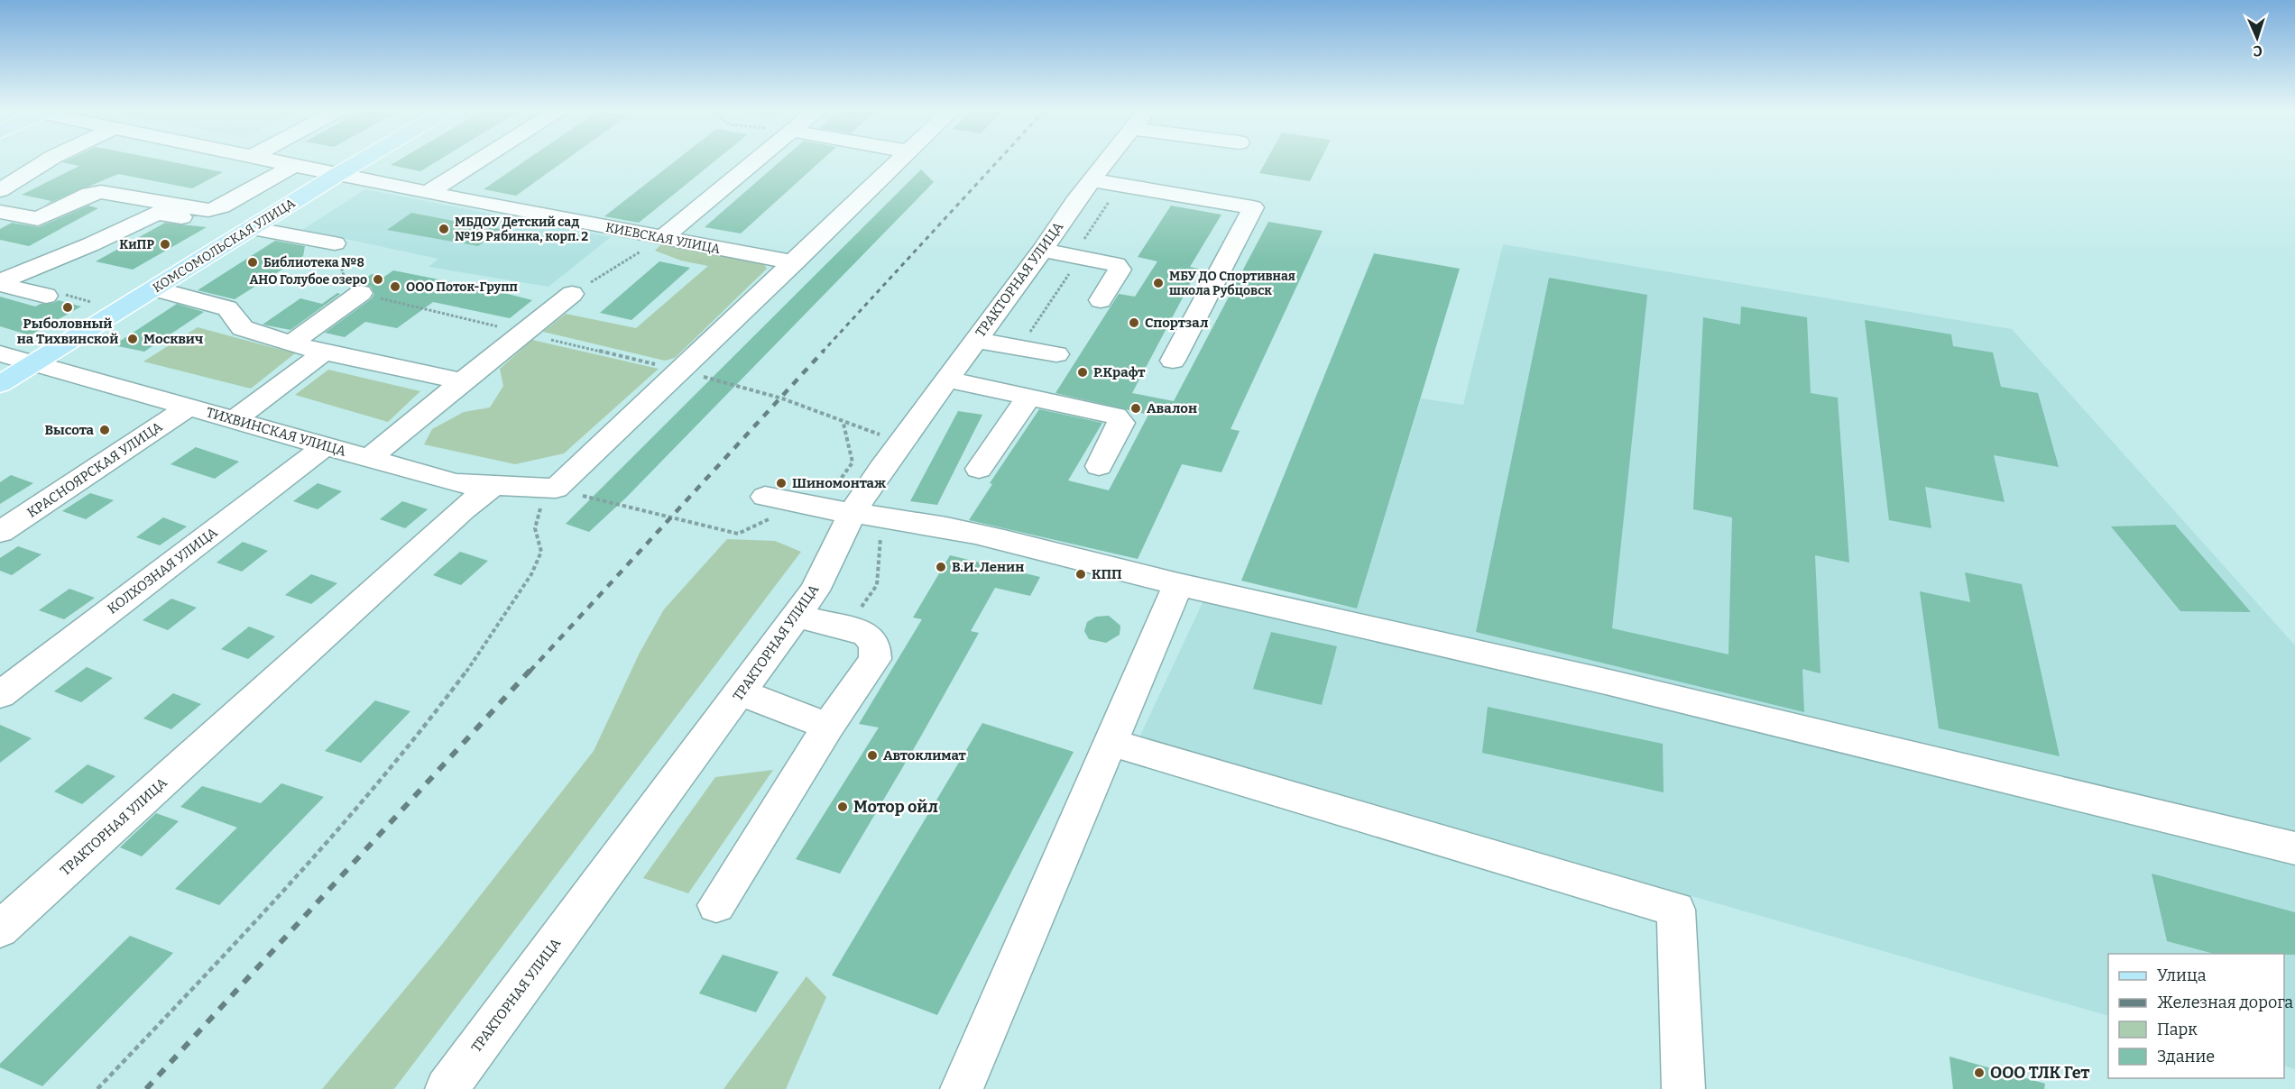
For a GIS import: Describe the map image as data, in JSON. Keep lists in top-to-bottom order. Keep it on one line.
{"streets":{"main road":["КОМСОМОЛЬСКАЯ УЛИЦА"],"street":["КИЕВСКАЯ УЛИЦА","ТРАКТОРНАЯ УЛИЦА","ТИХВИНСКАЯ УЛИЦА","КРАСНОЯРСКАЯ УЛИЦА","КОЛХОЗНАЯ УЛИЦА"]},"crossings":[["КИЕВСКАЯ УЛИЦА","КОМСОМОЛЬСКАЯ УЛИЦА"],["КОМСОМОЛЬСКАЯ УЛИЦА","ТИХВИНСКАЯ УЛИЦА"],["ТРАКТОРНАЯ УЛИЦА","ТИХВИНСКАЯ УЛИЦА"],["ТИХВИНСКАЯ УЛИЦА","КРАСНОЯРСКАЯ УЛИЦА"],["ТИХВИНСКАЯ УЛИЦА","КОЛХОЗНАЯ УЛИЦА"]],"places":["МБДОУ Детский сад №19 Рябинка, корп. 2","КиПР","Библиотека №8","АНО Голубое озеро","МБУ ДО Спортивная школа Рубцовск","ООО Поток-Групп","Рыболовный на Тихвинской","Спортзал","Москвич","Р.Крафт","Авалон","Высота","Шиномонтаж","В.И. Ленин","КПП","Автоклимат","Мотор ойл","ООО ТЛК Гет"],"legend":["Улица","Железная дорога","Парк","Здание"],"north":"bottom"}
